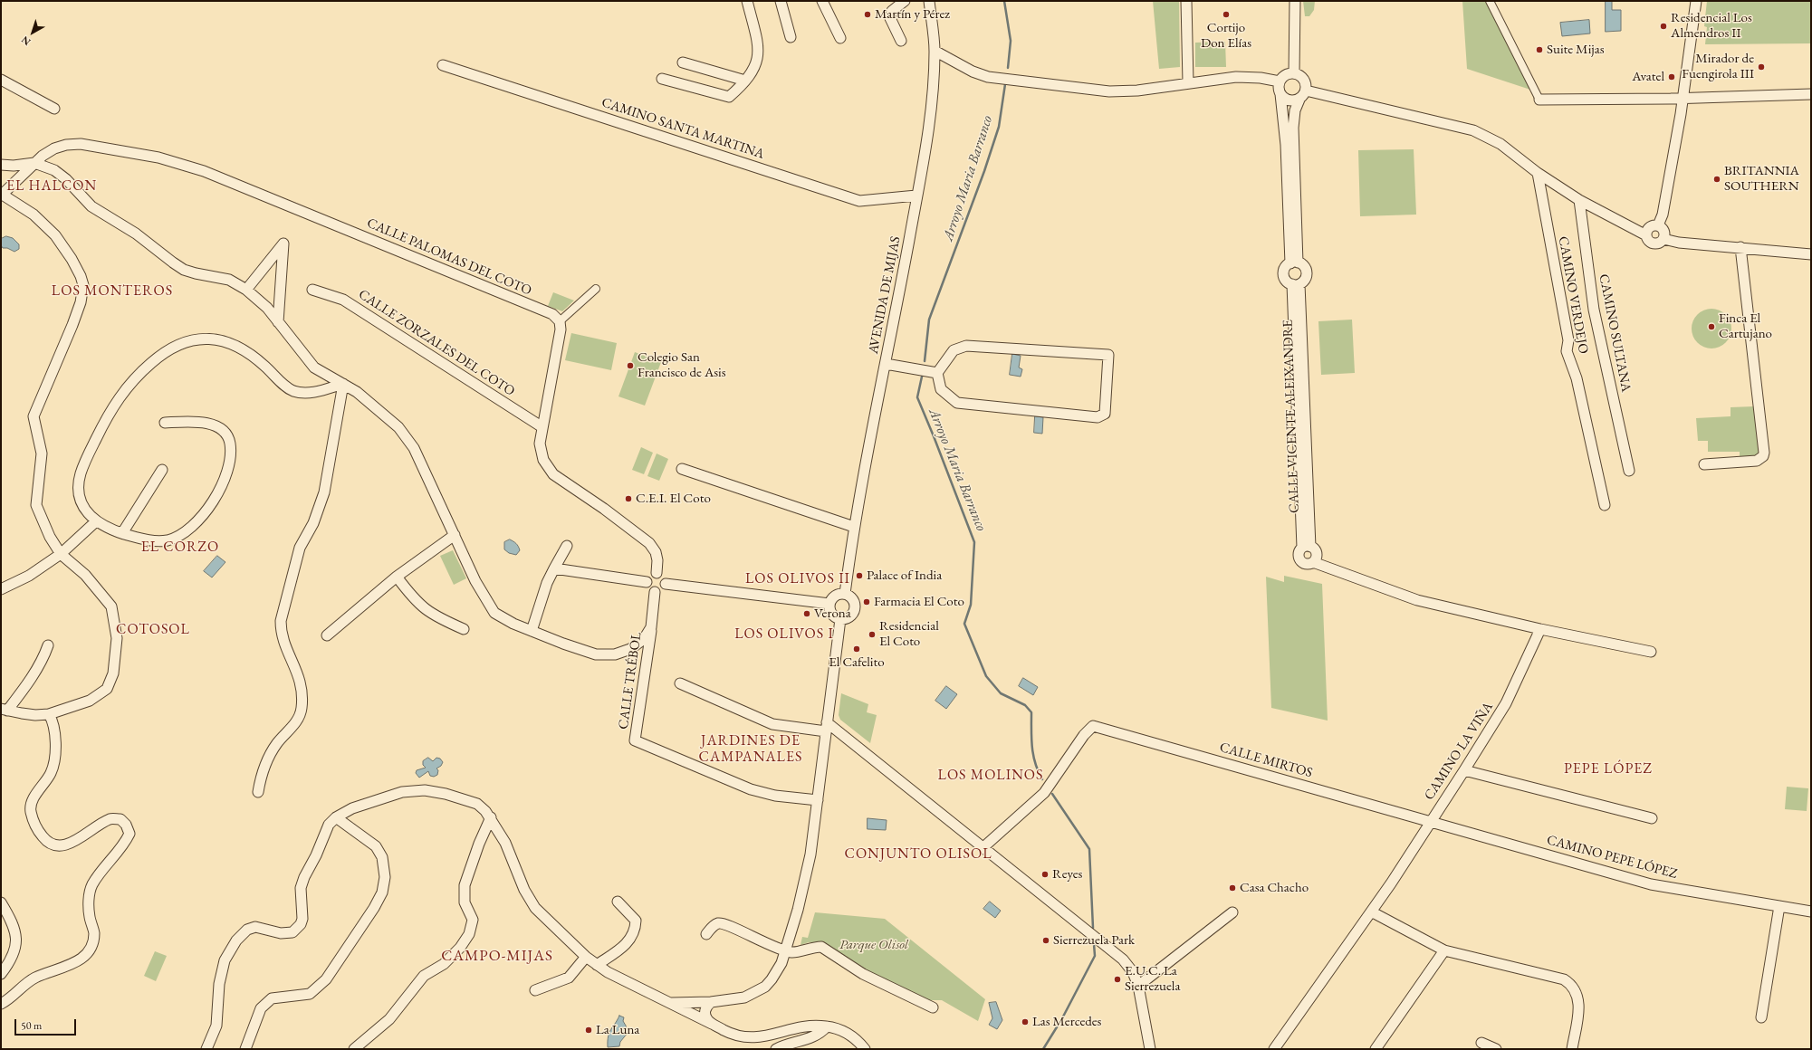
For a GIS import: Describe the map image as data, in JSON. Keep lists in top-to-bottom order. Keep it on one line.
{"streets":{"street":["CAMINO SANTA MARTINA","CALLE PALOMAS DEL COTO","AVENIDA DE MIJAS","CAMINO VERDEJO","CAMINO SULTANA","CALLE ZORZALES DEL COTO","CALLE VICENTE ALEIXANDRE","CALLE TRÉBOL","CAMINO LA VIÑA","CALLE MIRTOS","CAMINO PEPE LÓPEZ"]},"crossings":[["CAMINO SANTA MARTINA","AVENIDA DE MIJAS"],["CAMINO LA VIÑA","CALLE MIRTOS"],["CAMINO LA VIÑA","CAMINO PEPE LÓPEZ"],["CALLE MIRTOS","CAMINO PEPE LÓPEZ"]],"districts":["EL HALCON","LOS MONTEROS","EL CORZO","LOS OLIVOS II","COTOSOL","LOS OLIVOS I","JARDINES DE CAMPANALES","PEPE LÓPEZ","LOS MOLINOS","CONJUNTO OLISOL","CAMPO-MIJAS"],"water":["Arroyo Maria Barranco"],"parks":["Parque Olisol"],"places":["Martín y Pérez","Cortijo Don Elías","Residencial Los Almendros II","Suite Mijas","Mirador de Fuengirola III","Avatel","BRITANNIA SOUTHERN","Finca El Cartujano","Colegio San Francisco de Asis","C.E.I. El Coto","Palace of India","Farmacia El Coto","Verona","Residencial El Coto","El Cafelito","Reyes","Casa Chacho","Sierrezuela Park","E.U.C. La Sierrezuela","Las Mercedes","La Luna"],"scale_bar":"50 m","north":"bottom left"}
